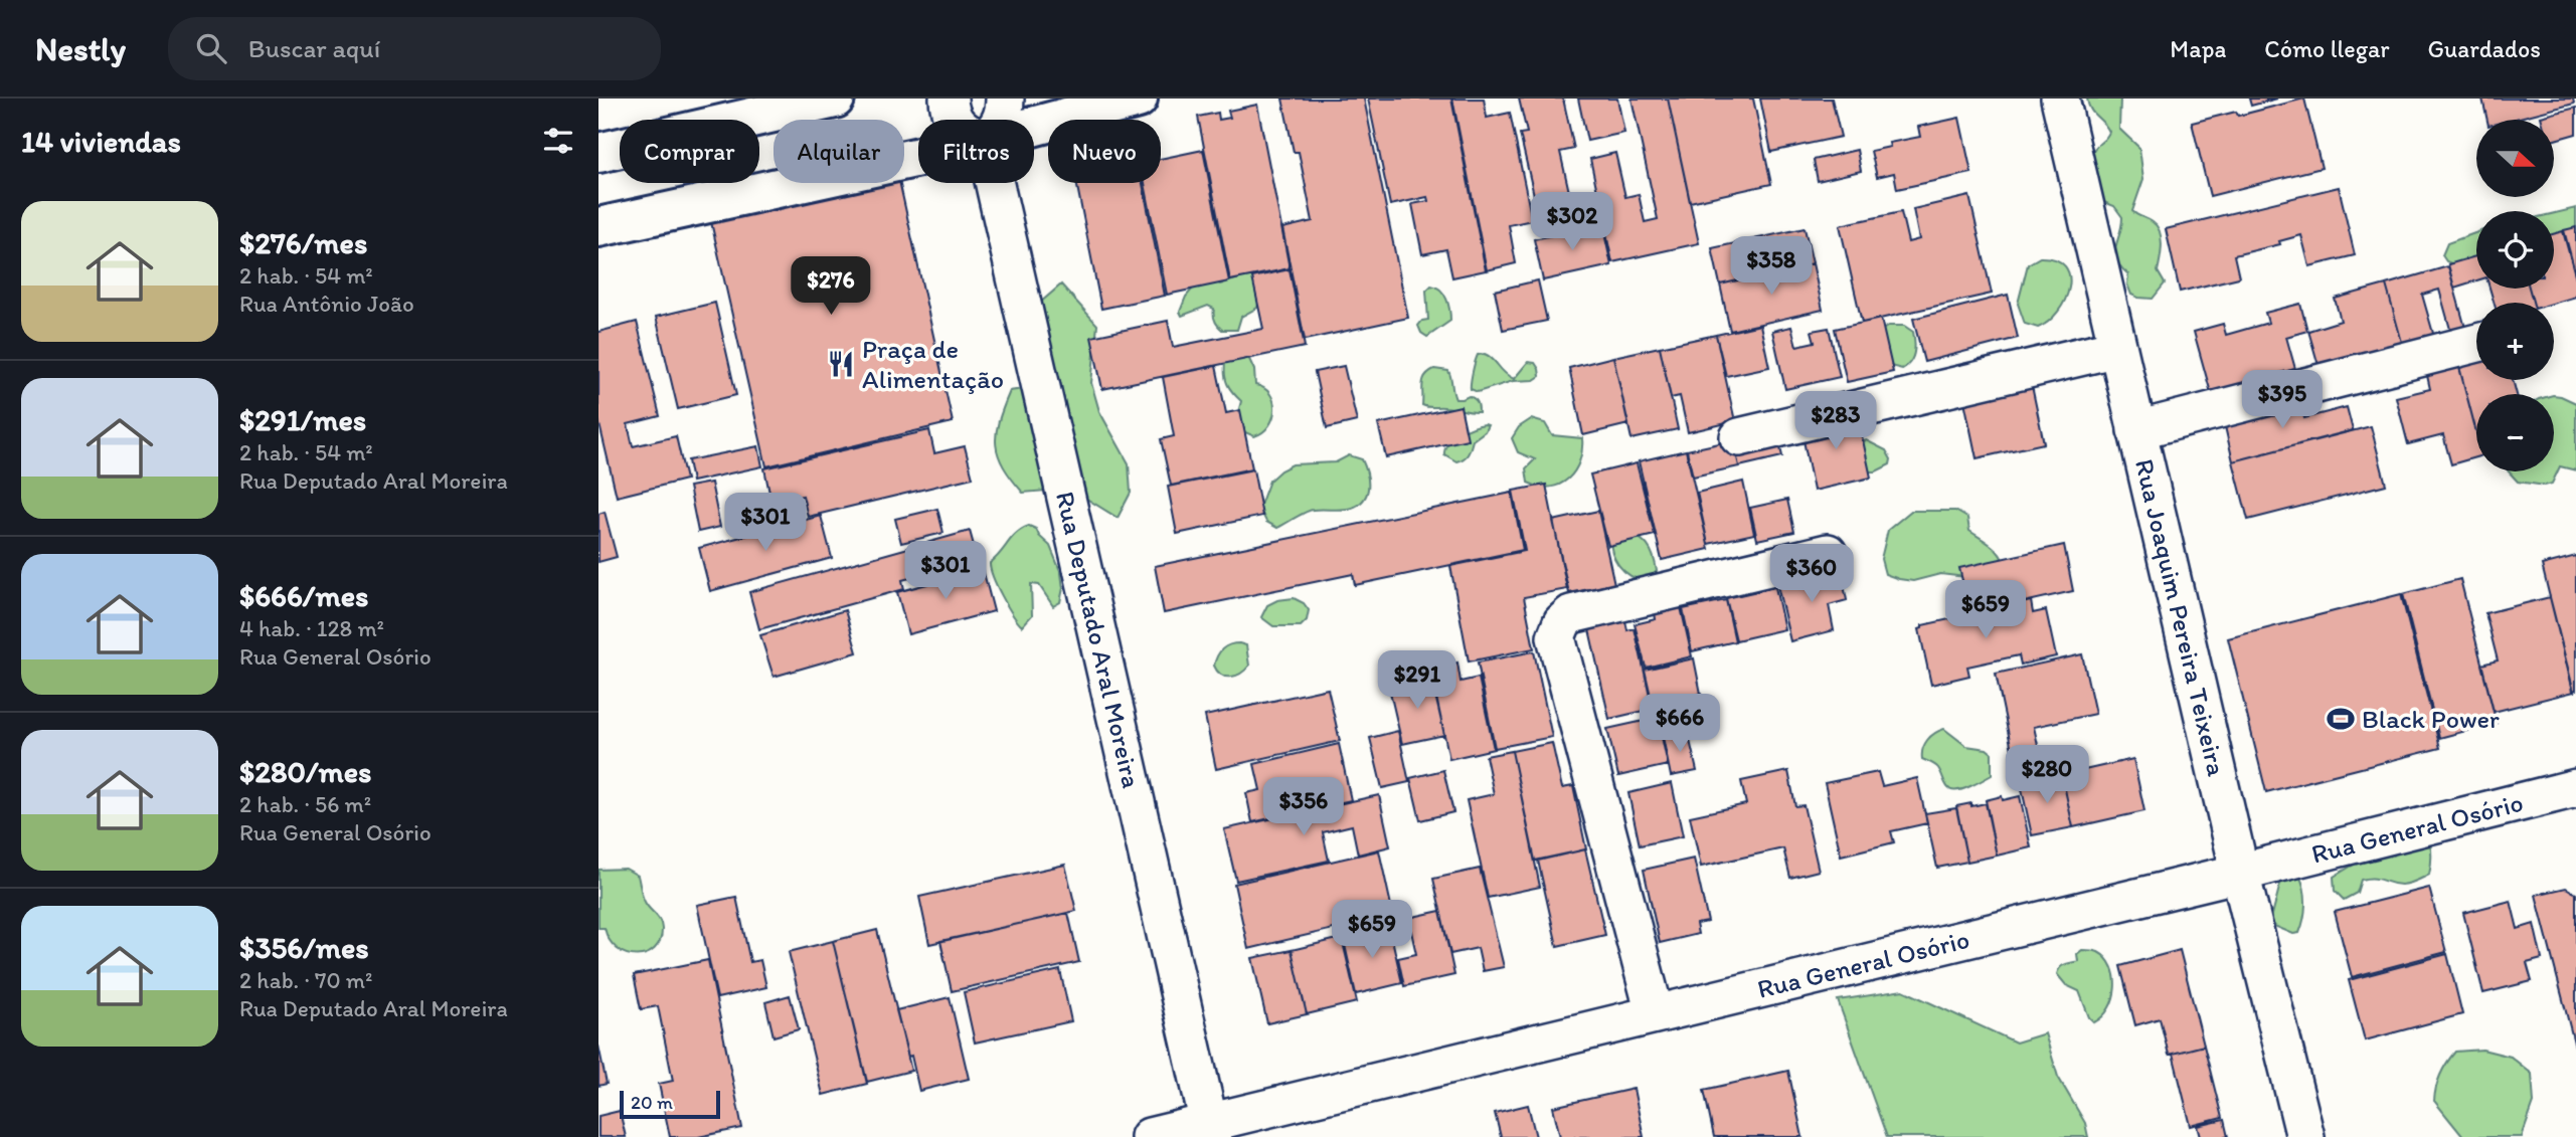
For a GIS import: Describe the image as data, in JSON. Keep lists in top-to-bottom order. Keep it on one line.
{"streets":{"street":["Rua Joaquim Pereira Teixeira","Rua Deputado Aral Moreira","Rua General Osório"]},"crossings":[["Rua Joaquim Pereira Teixeira","Rua General Osório"],["Rua Deputado Aral Moreira","Rua General Osório"]],"places":{"restaurant":["Praça de Alimentação"],"sports":["Black Power"]},"scale_bar":"20 m","north":"right","page":{"header":"Nestly","search":"Buscar aquí","nav":["Mapa","Cómo llegar","Guardados"],"heading":"14 viviendas","map_buttons":["+","−"],"chip":["Comprar","Alquilar","Filtros","Nuevo"],"list":[{"name":"$276/mes","note":"2 hab. · 54 m² · Rua Antônio João"},{"name":"$291/mes","note":"2 hab. · 54 m² · Rua Deputado Aral Moreira"},{"name":"$666/mes","note":"4 hab. · 128 m² · Rua General Osório"},{"name":"$280/mes","note":"2 hab. · 56 m² · Rua General Osório"},{"name":"$356/mes","note":"2 hab. · 70 m² · Rua Deputado Aral Moreira"}],"price":["$302","$358","$276","$395","$283","$301","$301","$360","$659","$291","$666","$280","$356","$659"],"scale":"20 m"}}
